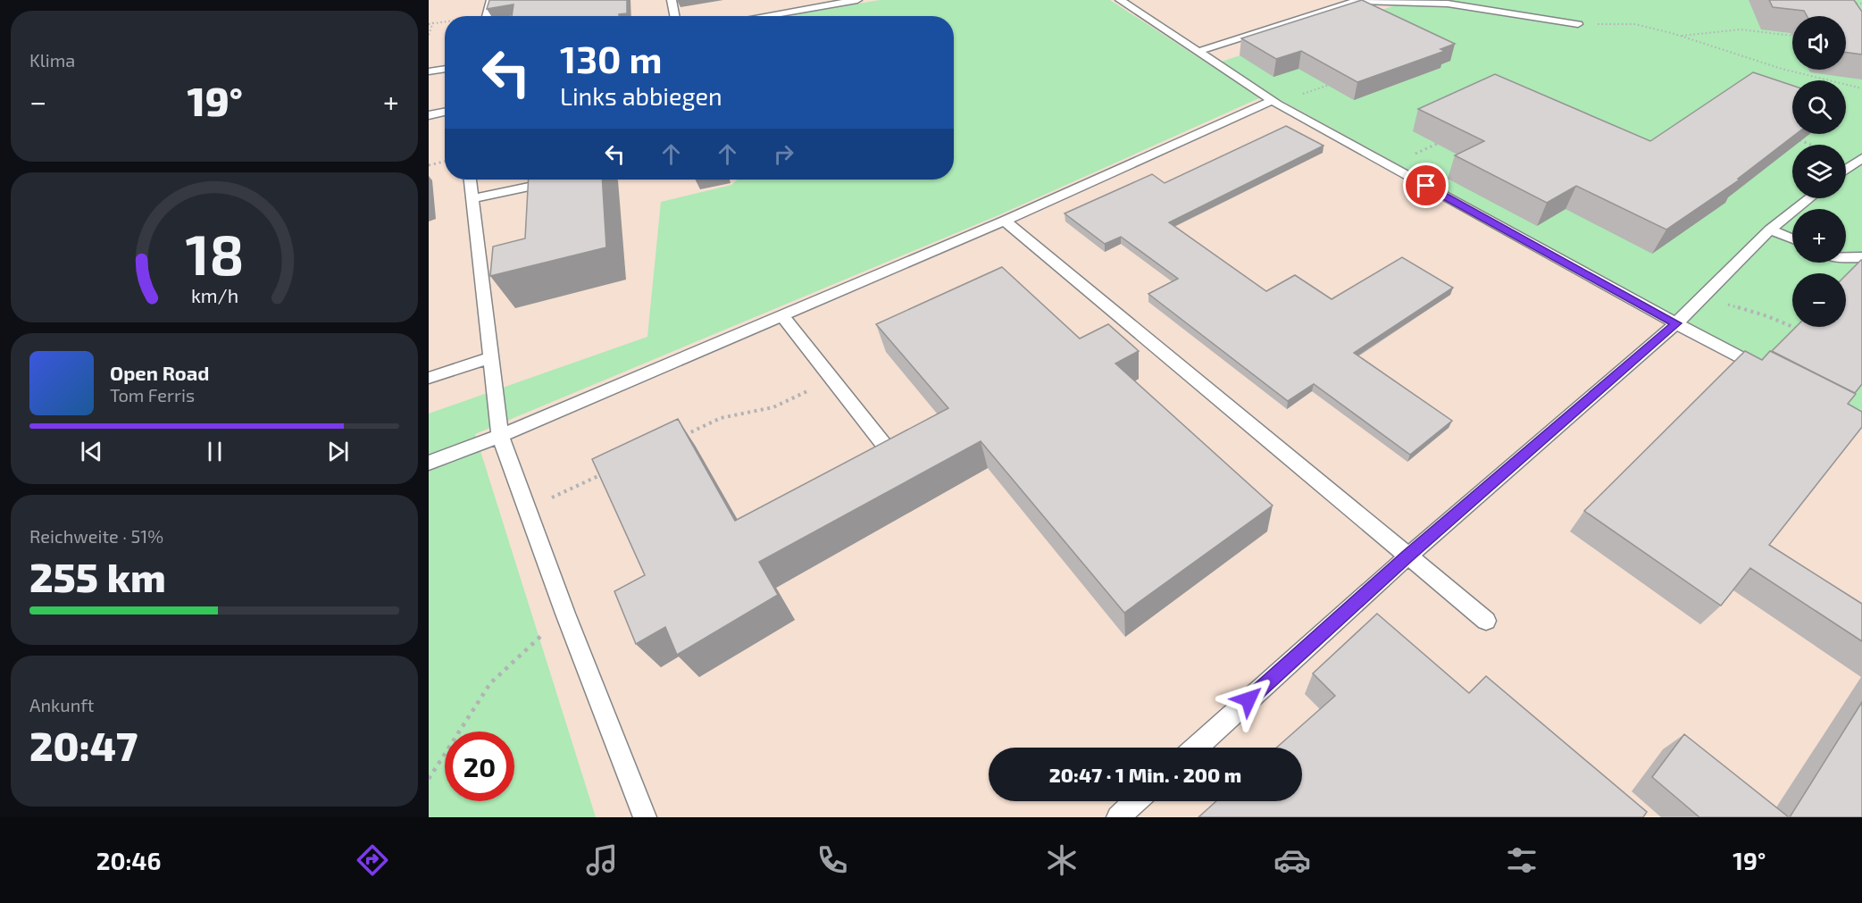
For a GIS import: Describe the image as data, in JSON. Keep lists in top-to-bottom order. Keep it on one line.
{"page":{"tile":["Klima",["Reichweite · 51%","255 km"],["Ankunft","20:47"]],"map_buttons":["+","−"],"turn":["130 m","Links abbiegen"],"heat":["−","19°","+"],"song":["Open Road","Tom Ferris"],"limit":"20","trip":"20:47 · 1 Min. · 200 m","tabs":["20:46","19°"],"gauge":["18","km/h"]}}
